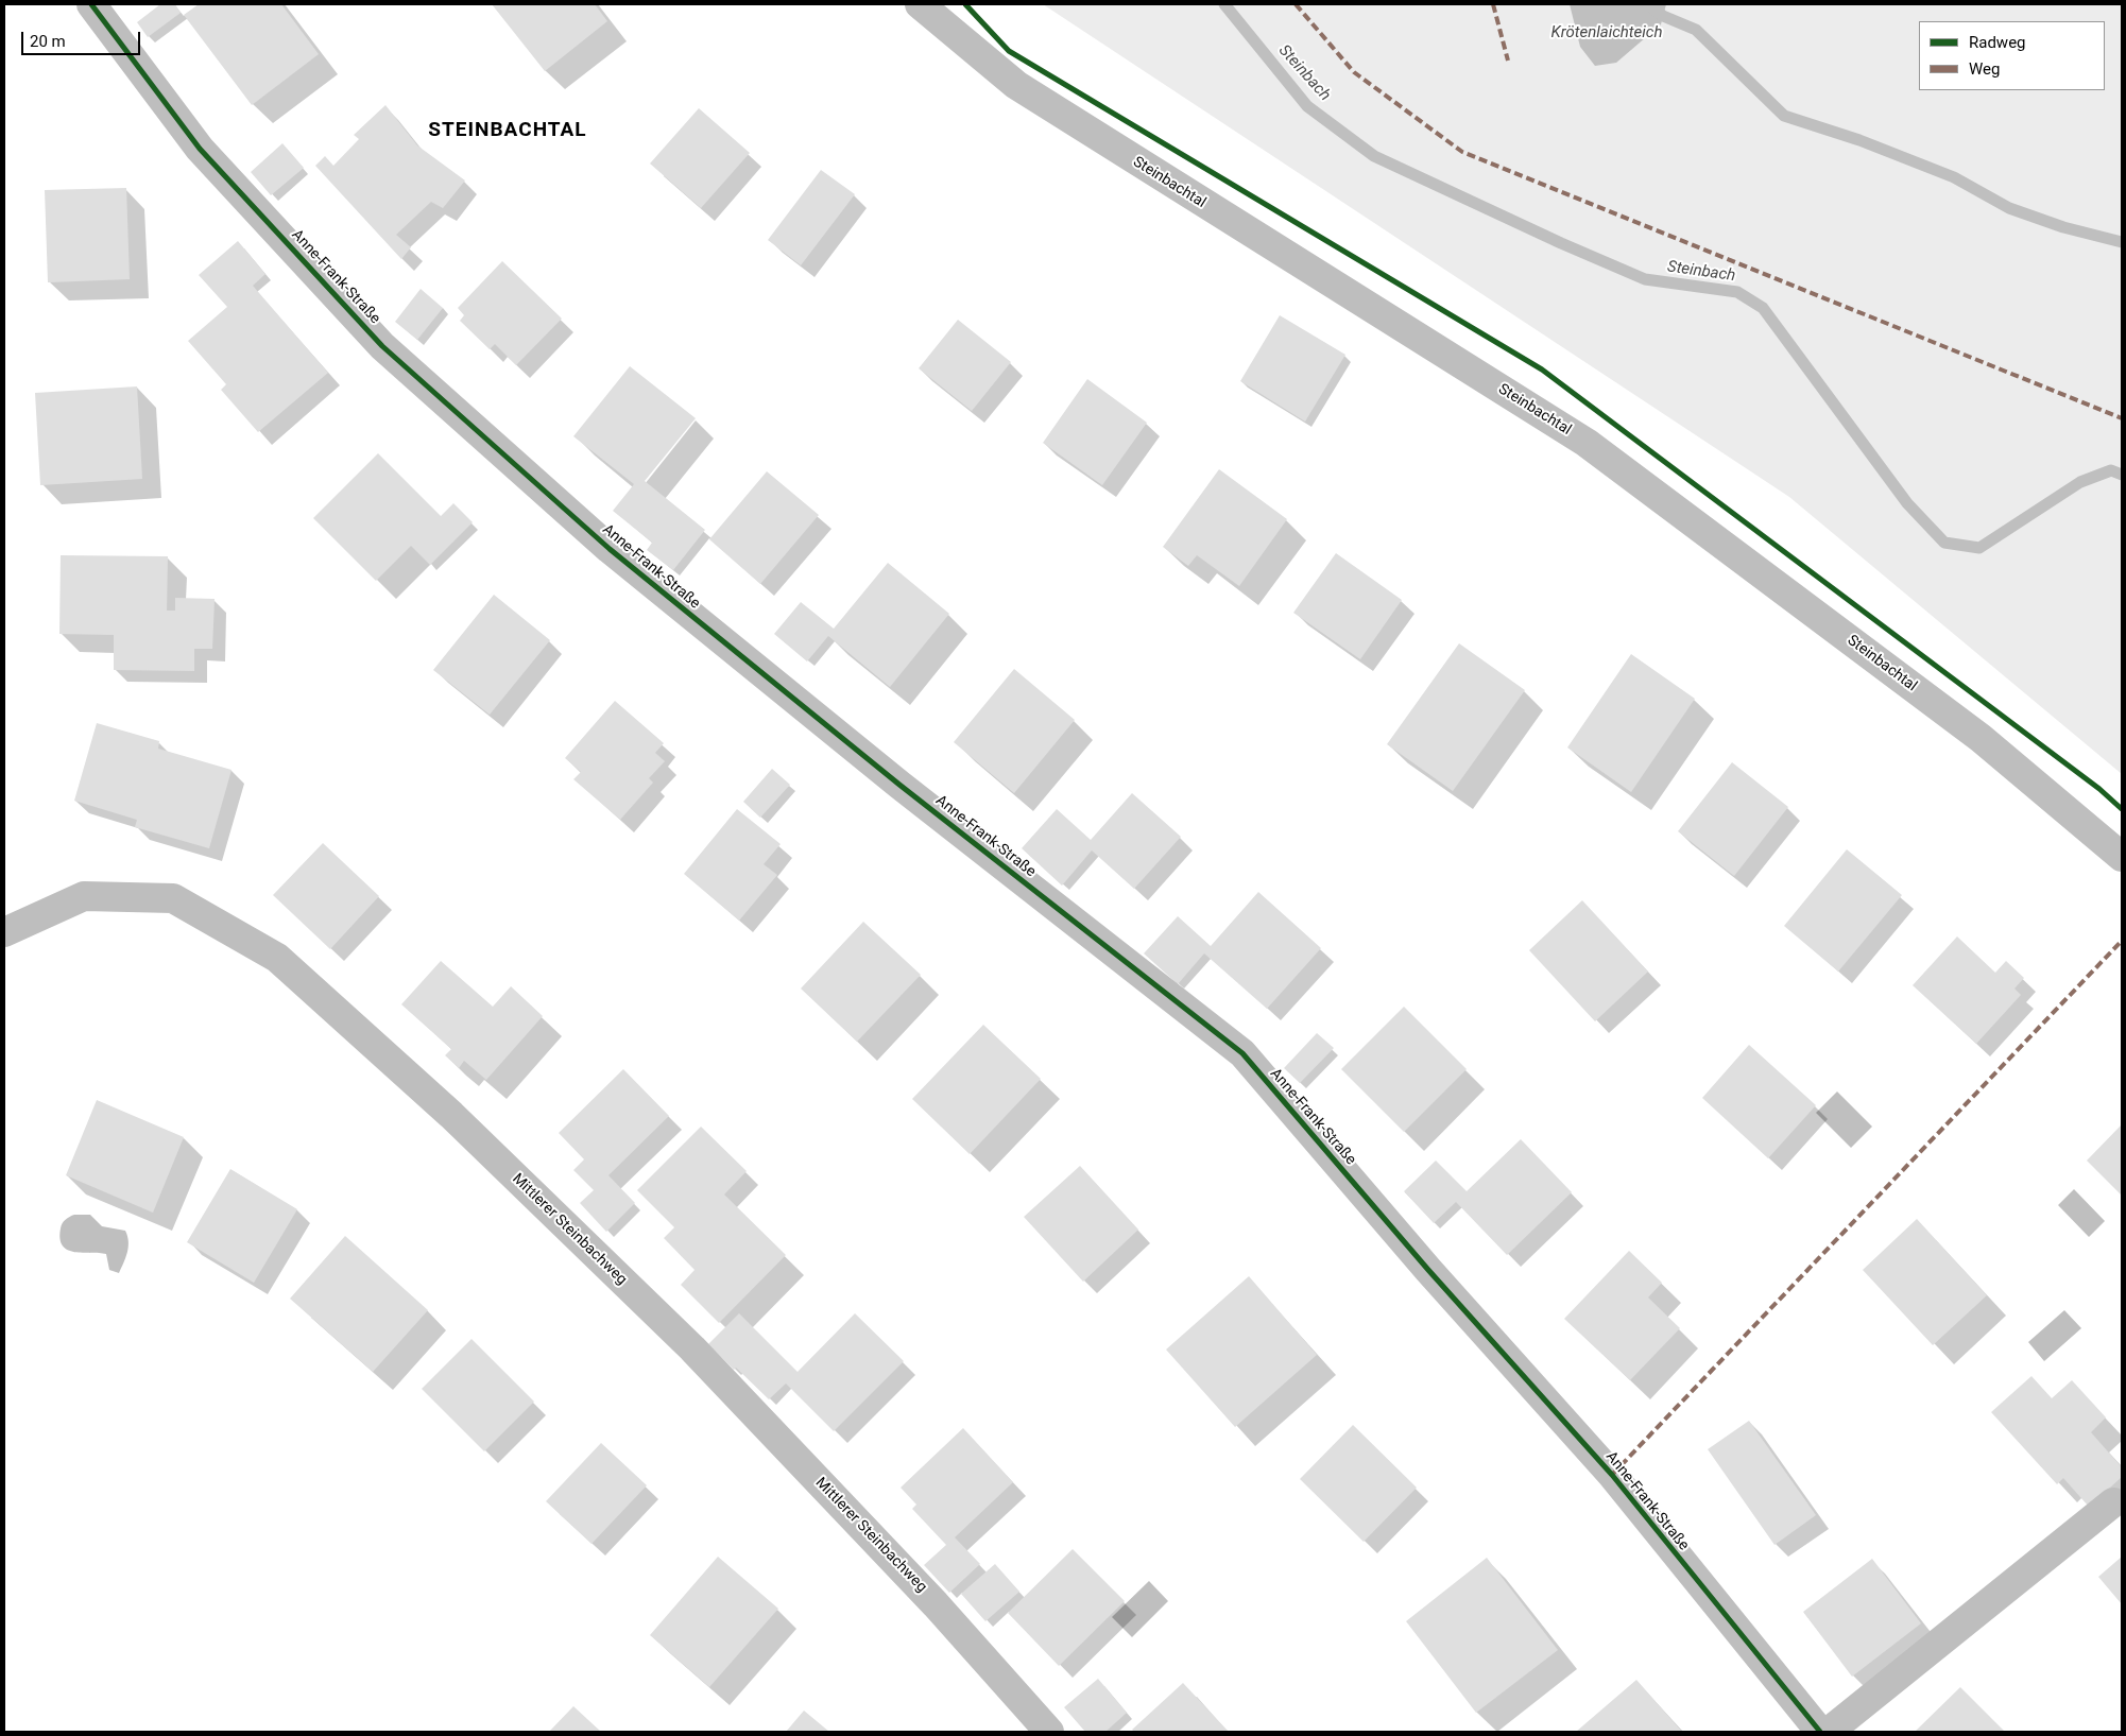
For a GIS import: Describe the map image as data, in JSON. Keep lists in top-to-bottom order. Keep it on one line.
{"streets":{"street":["Steinbachtal","Anne-Frank-Straße","Mittlerer Steinbachweg"]},"districts":["STEINBACHTAL"],"water":["Krötenlaichteich","Steinbach"],"legend":["Radweg","Weg"],"scale_bar":"20 m"}
